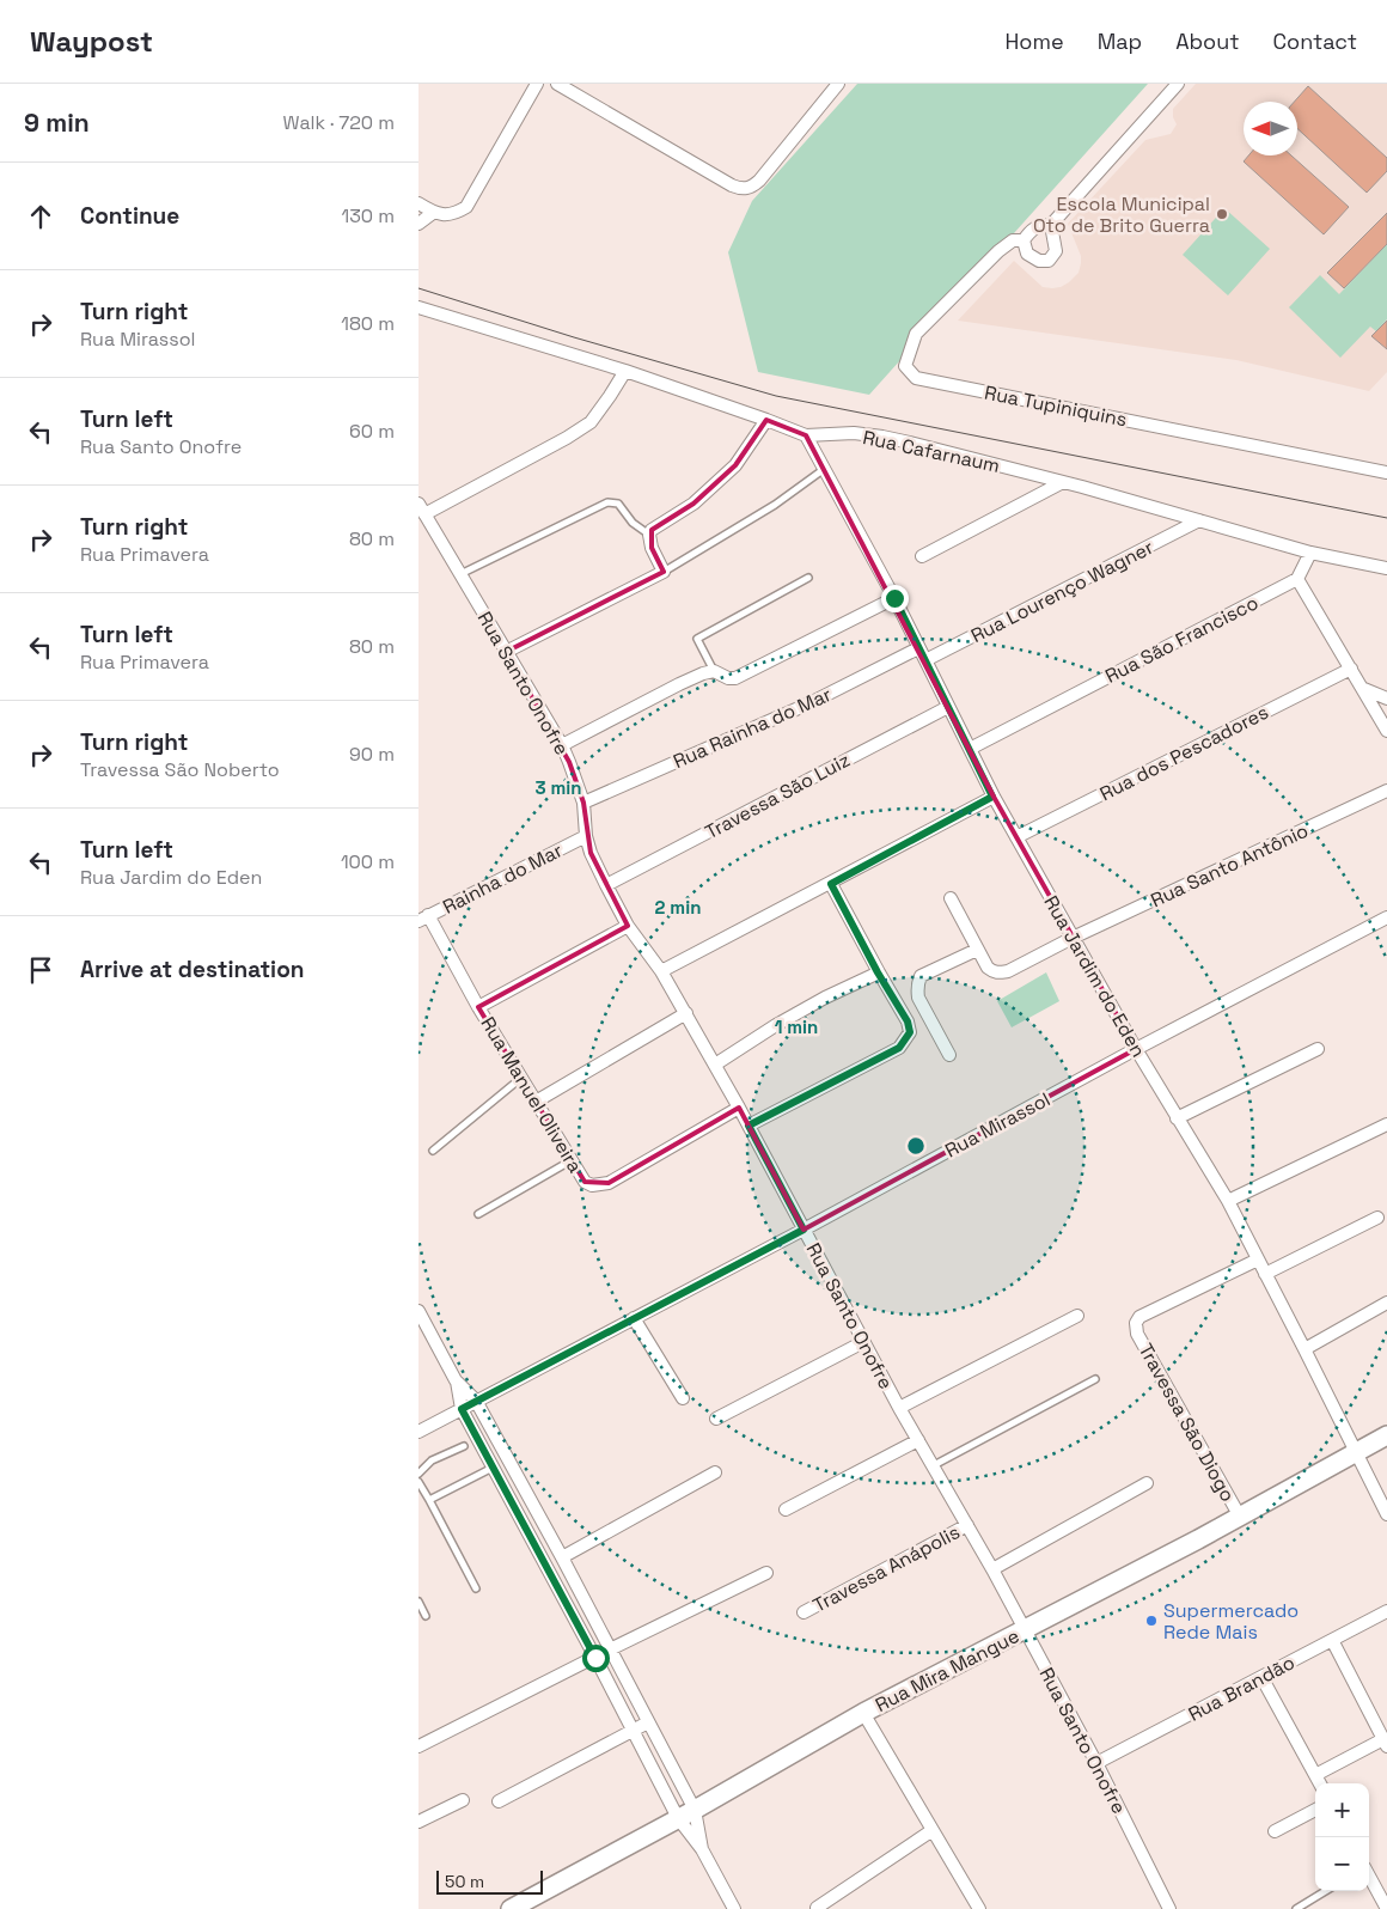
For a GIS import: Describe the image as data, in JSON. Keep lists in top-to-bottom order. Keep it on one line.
{"streets":{"main road":["Rua Mira Mangue"],"street":["Rua Tupiniquins","Rua Cafarnaum","Rua Lourenço Wagner","Rua São Francisco","Rua Santo Onofre","Rua Rainha do Mar","Rua dos Pescadores","Travessa São Luiz","Rua Santo Antônio","Rainha do Mar","Rua Jardim do Eden","Rua Manuel Oliveira","Rua Mirassol","Travessa São Diogo","Travessa Anápolis","Rua Brandão"]},"crossings":[["Rua Cafarnaum","Rua Lourenço Wagner"],["Rua Cafarnaum","Rua Jardim do Eden"],["Rua Lourenço Wagner","Rua Jardim do Eden"],["Rua São Francisco","Rua Jardim do Eden"],["Rua Santo Onofre","Rua Rainha do Mar"],["Rua Santo Onofre","Travessa São Luiz"],["Rua Santo Onofre","Rainha do Mar"],["Rua Santo Onofre","Rua Manuel Oliveira"],["Rua Santo Onofre","Rua Mirassol"],["Rua Santo Onofre","Travessa Anápolis"],["Rua Santo Onofre","Rua Mira Mangue"],["Rua Santo Onofre","Rua Brandão"],["Rua Rainha do Mar","Rua Jardim do Eden"],["Rua dos Pescadores","Rua Jardim do Eden"],["Travessa São Luiz","Rua Jardim do Eden"],["Rua Santo Antônio","Rua Jardim do Eden"],["Rainha do Mar","Rua Manuel Oliveira"],["Rua Jardim do Eden","Rua Mirassol"],["Rua Jardim do Eden","Travessa São Diogo"],["Rua Jardim do Eden","Rua Mira Mangue"],["Travessa São Diogo","Rua Mira Mangue"]],"places":["Escola Municipal Oto de Brito Guerra","Supermercado Rede Mais"],"scale_bar":"50 m","north":"left","page":{"header":"Waypost","nav":["Home","Map","About","Contact"],"heading":["9 min","Walk · 720 m"],"list":[["Continue","130 m"],["Turn right","Rua Mirassol","180 m"],["Turn left","Rua Santo Onofre","60 m"],["Turn right","Rua Primavera","80 m"],["Turn left","Rua Primavera","80 m"],["Turn right","Travessa São Noberto","90 m"],["Turn left","Rua Jardim do Eden","100 m"],"Arrive at destination"],"map_buttons":["+","−"],"scale":"50 m"},"rings":["3 min","2 min","1 min"]}
